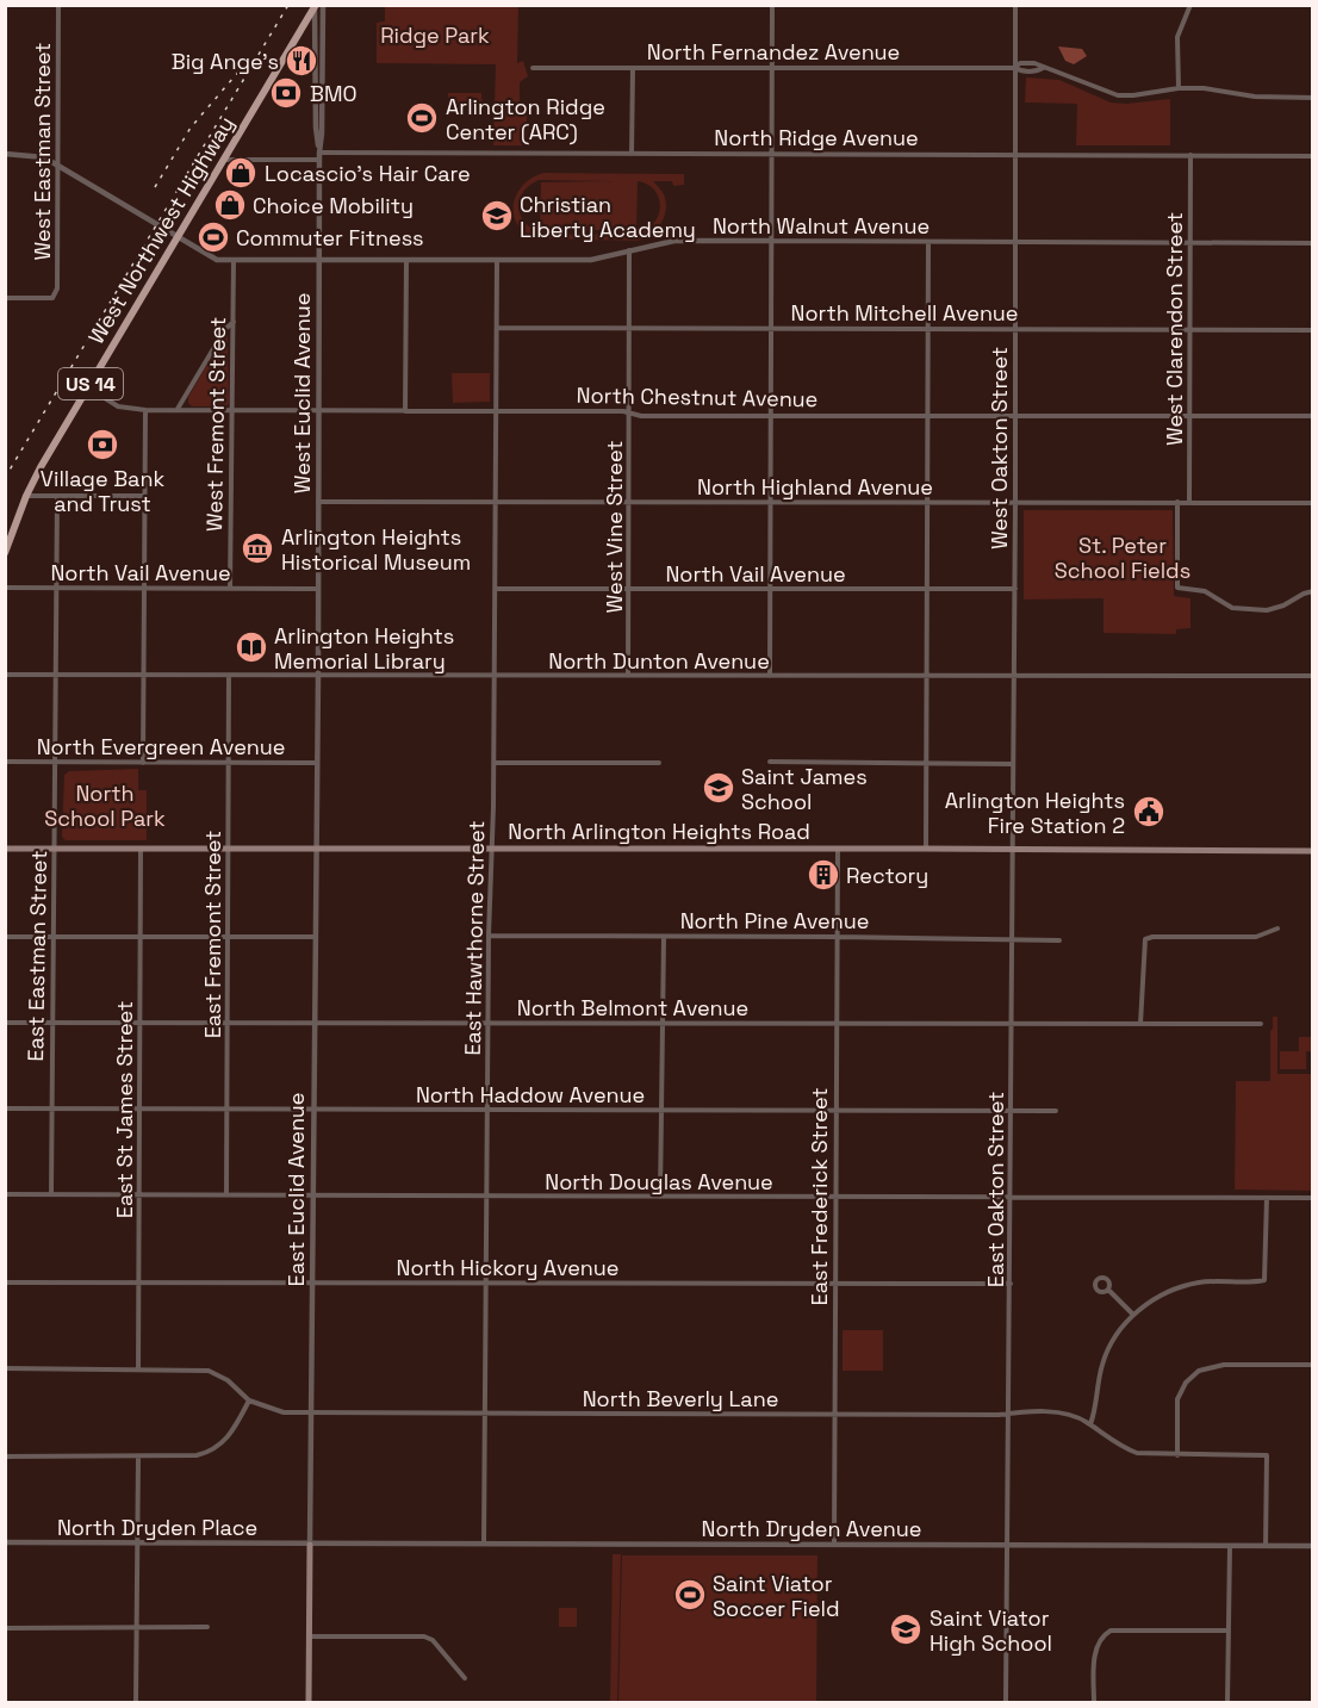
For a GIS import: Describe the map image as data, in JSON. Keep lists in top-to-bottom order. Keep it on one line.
{"streets":{"main road":["West Northwest Highway","US 14","North Arlington Heights Road","East Euclid Avenue"],"street":["North Fernandez Avenue","North Ridge Avenue","West Eastman Street","North Walnut Avenue","North Mitchell Avenue","West Clarendon Street","West Euclid Avenue","North Chestnut Avenue","West Fremont Street","West Oakton Street","North Highland Avenue","West Vine Street","North Vail Avenue","North Dunton Avenue","North Evergreen Avenue","North Pine Avenue","East Fremont Street","East Hawthorne Street","East Eastman Street","North Belmont Avenue","North Haddow Avenue","East St James Street","North Douglas Avenue","East Oakton Street","East Frederick Street","North Hickory Avenue","North Beverly Lane","North Dryden Place","North Dryden Avenue"]},"crossings":[["North Fernandez Avenue","West Oakton Street"],["North Ridge Avenue","West Northwest Highway"],["North Ridge Avenue","West Clarendon Street"],["North Ridge Avenue","West Euclid Avenue"],["North Ridge Avenue","West Oakton Street"],["West Eastman Street","North Walnut Avenue"],["North Walnut Avenue","West Northwest Highway"],["North Walnut Avenue","West Clarendon Street"],["North Walnut Avenue","West Euclid Avenue"],["North Walnut Avenue","West Fremont Street"],["North Walnut Avenue","West Oakton Street"],["North Walnut Avenue","West Vine Street"],["North Walnut Avenue","East Hawthorne Street"],["West Northwest Highway","West Euclid Avenue"],["West Northwest Highway","North Chestnut Avenue"],["North Mitchell Avenue","West Clarendon Street"],["North Mitchell Avenue","West Oakton Street"],["North Mitchell Avenue","West Vine Street"],["North Mitchell Avenue","East Hawthorne Street"],["West Clarendon Street","North Chestnut Avenue"],["West Clarendon Street","North Highland Avenue"],["West Euclid Avenue","North Chestnut Avenue"],["West Euclid Avenue","North Highland Avenue"],["West Euclid Avenue","North Vail Avenue"],["West Euclid Avenue","North Dunton Avenue"],["West Euclid Avenue","East Euclid Avenue"],["North Chestnut Avenue","West Fremont Street"],["North Chestnut Avenue","West Oakton Street"],["North Chestnut Avenue","West Vine Street"],["North Chestnut Avenue","East Hawthorne Street"],["West Fremont Street","North Vail Avenue"],["West Oakton Street","North Highland Avenue"],["West Oakton Street","North Vail Avenue"],["West Oakton Street","North Dunton Avenue"],["West Oakton Street","East Oakton Street"],["North Highland Avenue","West Vine Street"],["North Highland Avenue","East Hawthorne Street"],["West Vine Street","North Vail Avenue"],["West Vine Street","North Dunton Avenue"],["North Vail Avenue","East Hawthorne Street"],["North Dunton Avenue","East Fremont Street"],["North Dunton Avenue","East Hawthorne Street"],["North Dunton Avenue","East Eastman Street"],["North Dunton Avenue","East Euclid Avenue"],["North Dunton Avenue","East Oakton Street"],["North Evergreen Avenue","East Fremont Street"],["North Evergreen Avenue","East Eastman Street"],["North Evergreen Avenue","East Euclid Avenue"],["North Arlington Heights Road","East Fremont Street"],["North Arlington Heights Road","East Hawthorne Street"],["North Arlington Heights Road","East Eastman Street"],["North Arlington Heights Road","East St James Street"],["North Arlington Heights Road","East Euclid Avenue"],["North Arlington Heights Road","East Oakton Street"],["North Arlington Heights Road","East Frederick Street"],["North Pine Avenue","East Hawthorne Street"],["North Pine Avenue","East Oakton Street"],["North Pine Avenue","East Frederick Street"],["East Fremont Street","North Belmont Avenue"],["East Fremont Street","North Haddow Avenue"],["East Fremont Street","North Douglas Avenue"],["East Hawthorne Street","North Belmont Avenue"],["East Hawthorne Street","North Haddow Avenue"],["East Hawthorne Street","North Douglas Avenue"],["East Hawthorne Street","North Hickory Avenue"],["East Hawthorne Street","North Beverly Lane"],["East Hawthorne Street","North Dryden Avenue"],["East Eastman Street","North Belmont Avenue"],["East Eastman Street","North Haddow Avenue"],["East Eastman Street","North Douglas Avenue"],["North Belmont Avenue","East St James Street"],["North Belmont Avenue","East Euclid Avenue"],["North Belmont Avenue","East Oakton Street"],["North Belmont Avenue","East Frederick Street"],["North Haddow Avenue","East St James Street"],["North Haddow Avenue","East Euclid Avenue"],["North Haddow Avenue","East Oakton Street"],["North Haddow Avenue","East Frederick Street"],["East St James Street","North Douglas Avenue"],["East St James Street","North Hickory Avenue"],["East St James Street","North Beverly Lane"],["North Douglas Avenue","East Euclid Avenue"],["North Douglas Avenue","East Oakton Street"],["North Douglas Avenue","East Frederick Street"],["East Euclid Avenue","North Hickory Avenue"],["East Euclid Avenue","North Beverly Lane"],["East Euclid Avenue","North Dryden Place"],["East Euclid Avenue","North Dryden Avenue"],["East Oakton Street","North Hickory Avenue"],["East Oakton Street","North Beverly Lane"],["East Oakton Street","North Dryden Avenue"],["East Frederick Street","North Hickory Avenue"],["East Frederick Street","North Beverly Lane"],["East Frederick Street","North Dryden Avenue"],["North Beverly Lane","North Dryden Avenue"],["North Dryden Place","North Dryden Avenue"]],"parks":["Ridge Park","St. Peter School Fields","North School Park"],"places":{"restaurant":["Big Ange's"],"bank":["BMO","Village Bank and Trust"],"sports":["Arlington Ridge Center (ARC)","Commuter Fitness","Saint Viator Soccer Field"],"shop":["Locascio's Hair Care","Choice Mobility"],"school or university":["Christian Liberty Academy","Saint James School","Saint Viator High School"],"museum":["Arlington Heights Historical Museum"],"library":["Arlington Heights Memorial Library"],"public building":["Arlington Heights Fire Station 2"],"building":["Rectory"]}}
